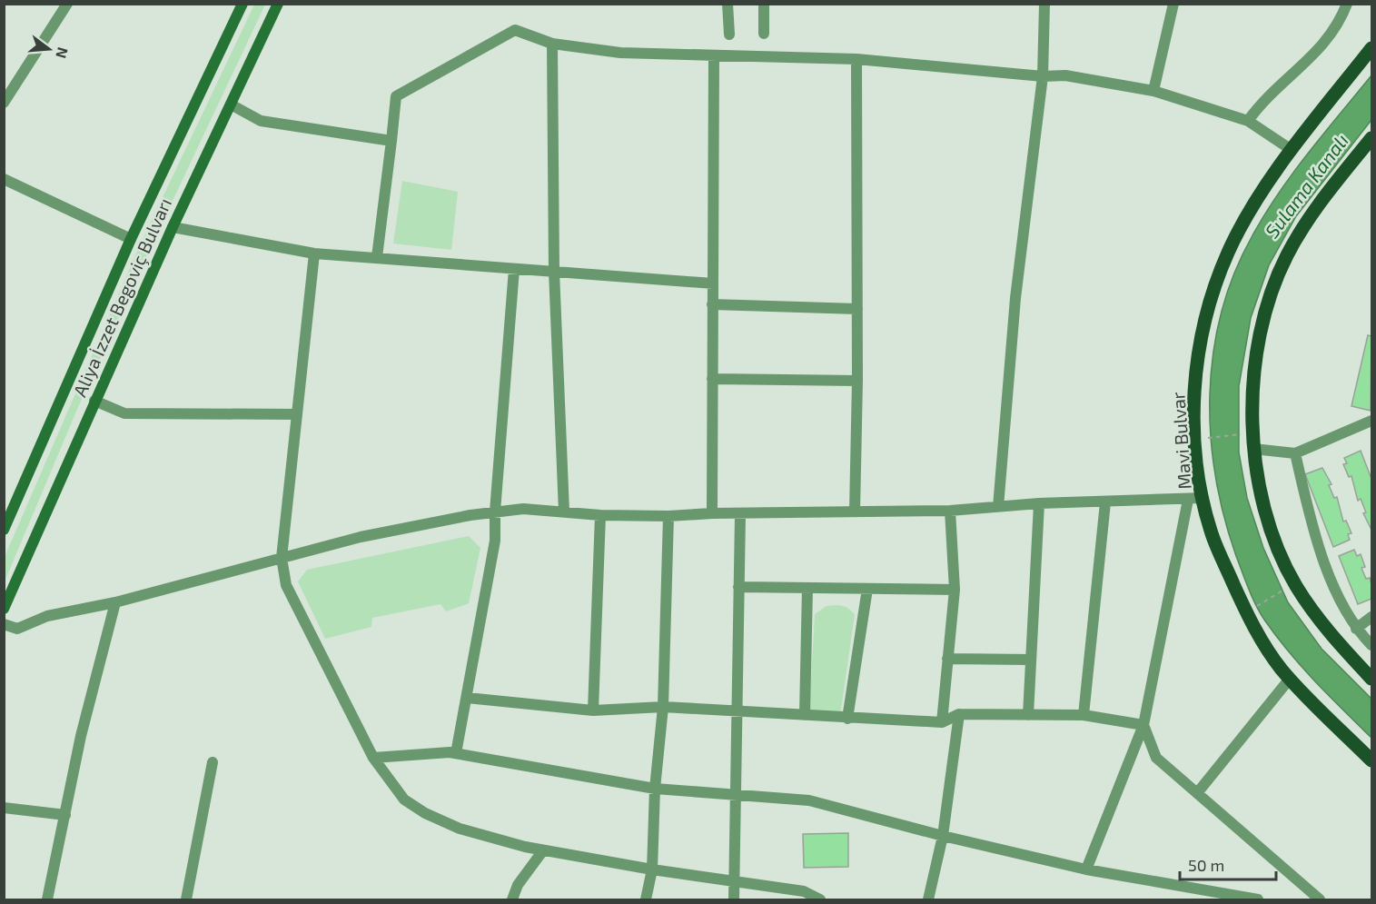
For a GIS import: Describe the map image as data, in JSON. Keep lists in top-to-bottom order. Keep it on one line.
{"streets":{"main road":["Aliya İzzet Begoviç Bulvarı","Mavi Bulvar"]},"water":["Sulama Kanalı"],"scale_bar":"50 m","north":"right"}
